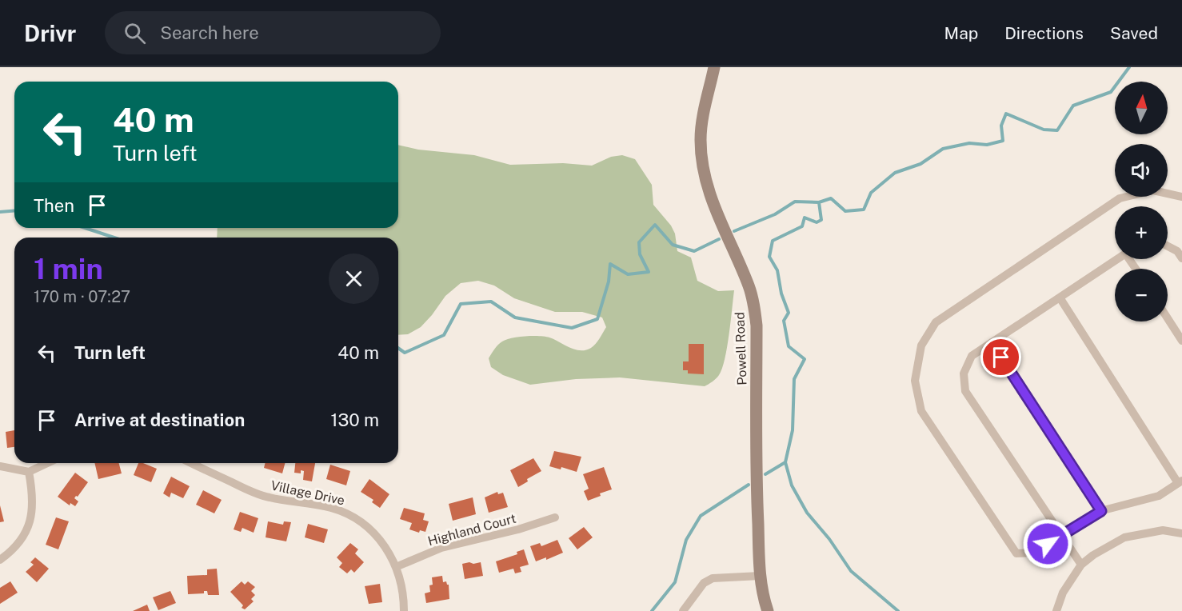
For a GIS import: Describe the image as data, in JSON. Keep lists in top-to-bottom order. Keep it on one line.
{"streets":{"street":["Powell Road","Village Drive","Highland Court"]},"crossings":[["Village Drive","Highland Court"]],"north":"top","page":{"header":"Drivr","search":"Search here","nav":["Map","Directions","Saved"],"map_buttons":["+","−"],"turn":["40 m","Turn left"],"then":"Then","heading":["1 min","170 m · 07:27"],"list":[{"name":"Turn left","value":"40 m"},{"name":"Arrive at destination","value":"130 m"}]}}
